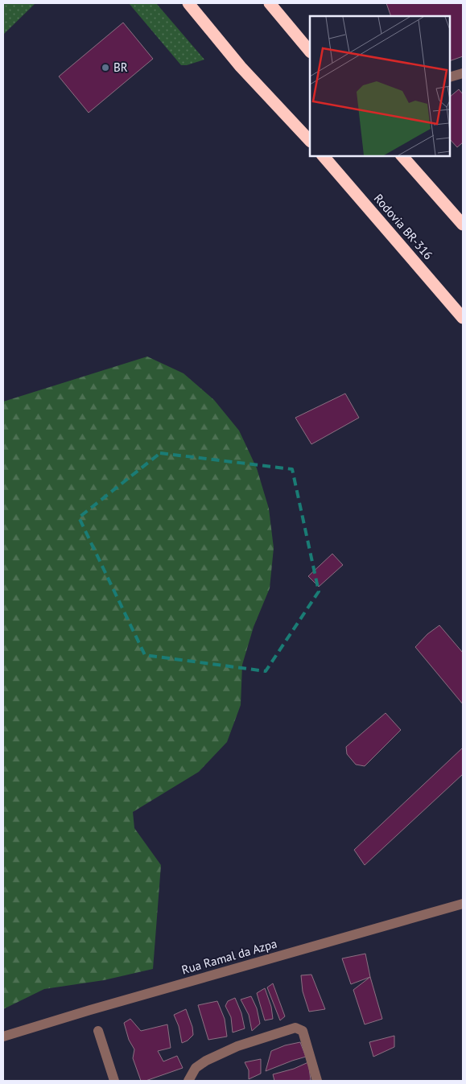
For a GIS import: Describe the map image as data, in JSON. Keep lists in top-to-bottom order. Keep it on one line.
{"streets":{"highway":["Rodovia BR-316"],"street":["Rua Ramal da Azpa"]},"places":["BR"]}
